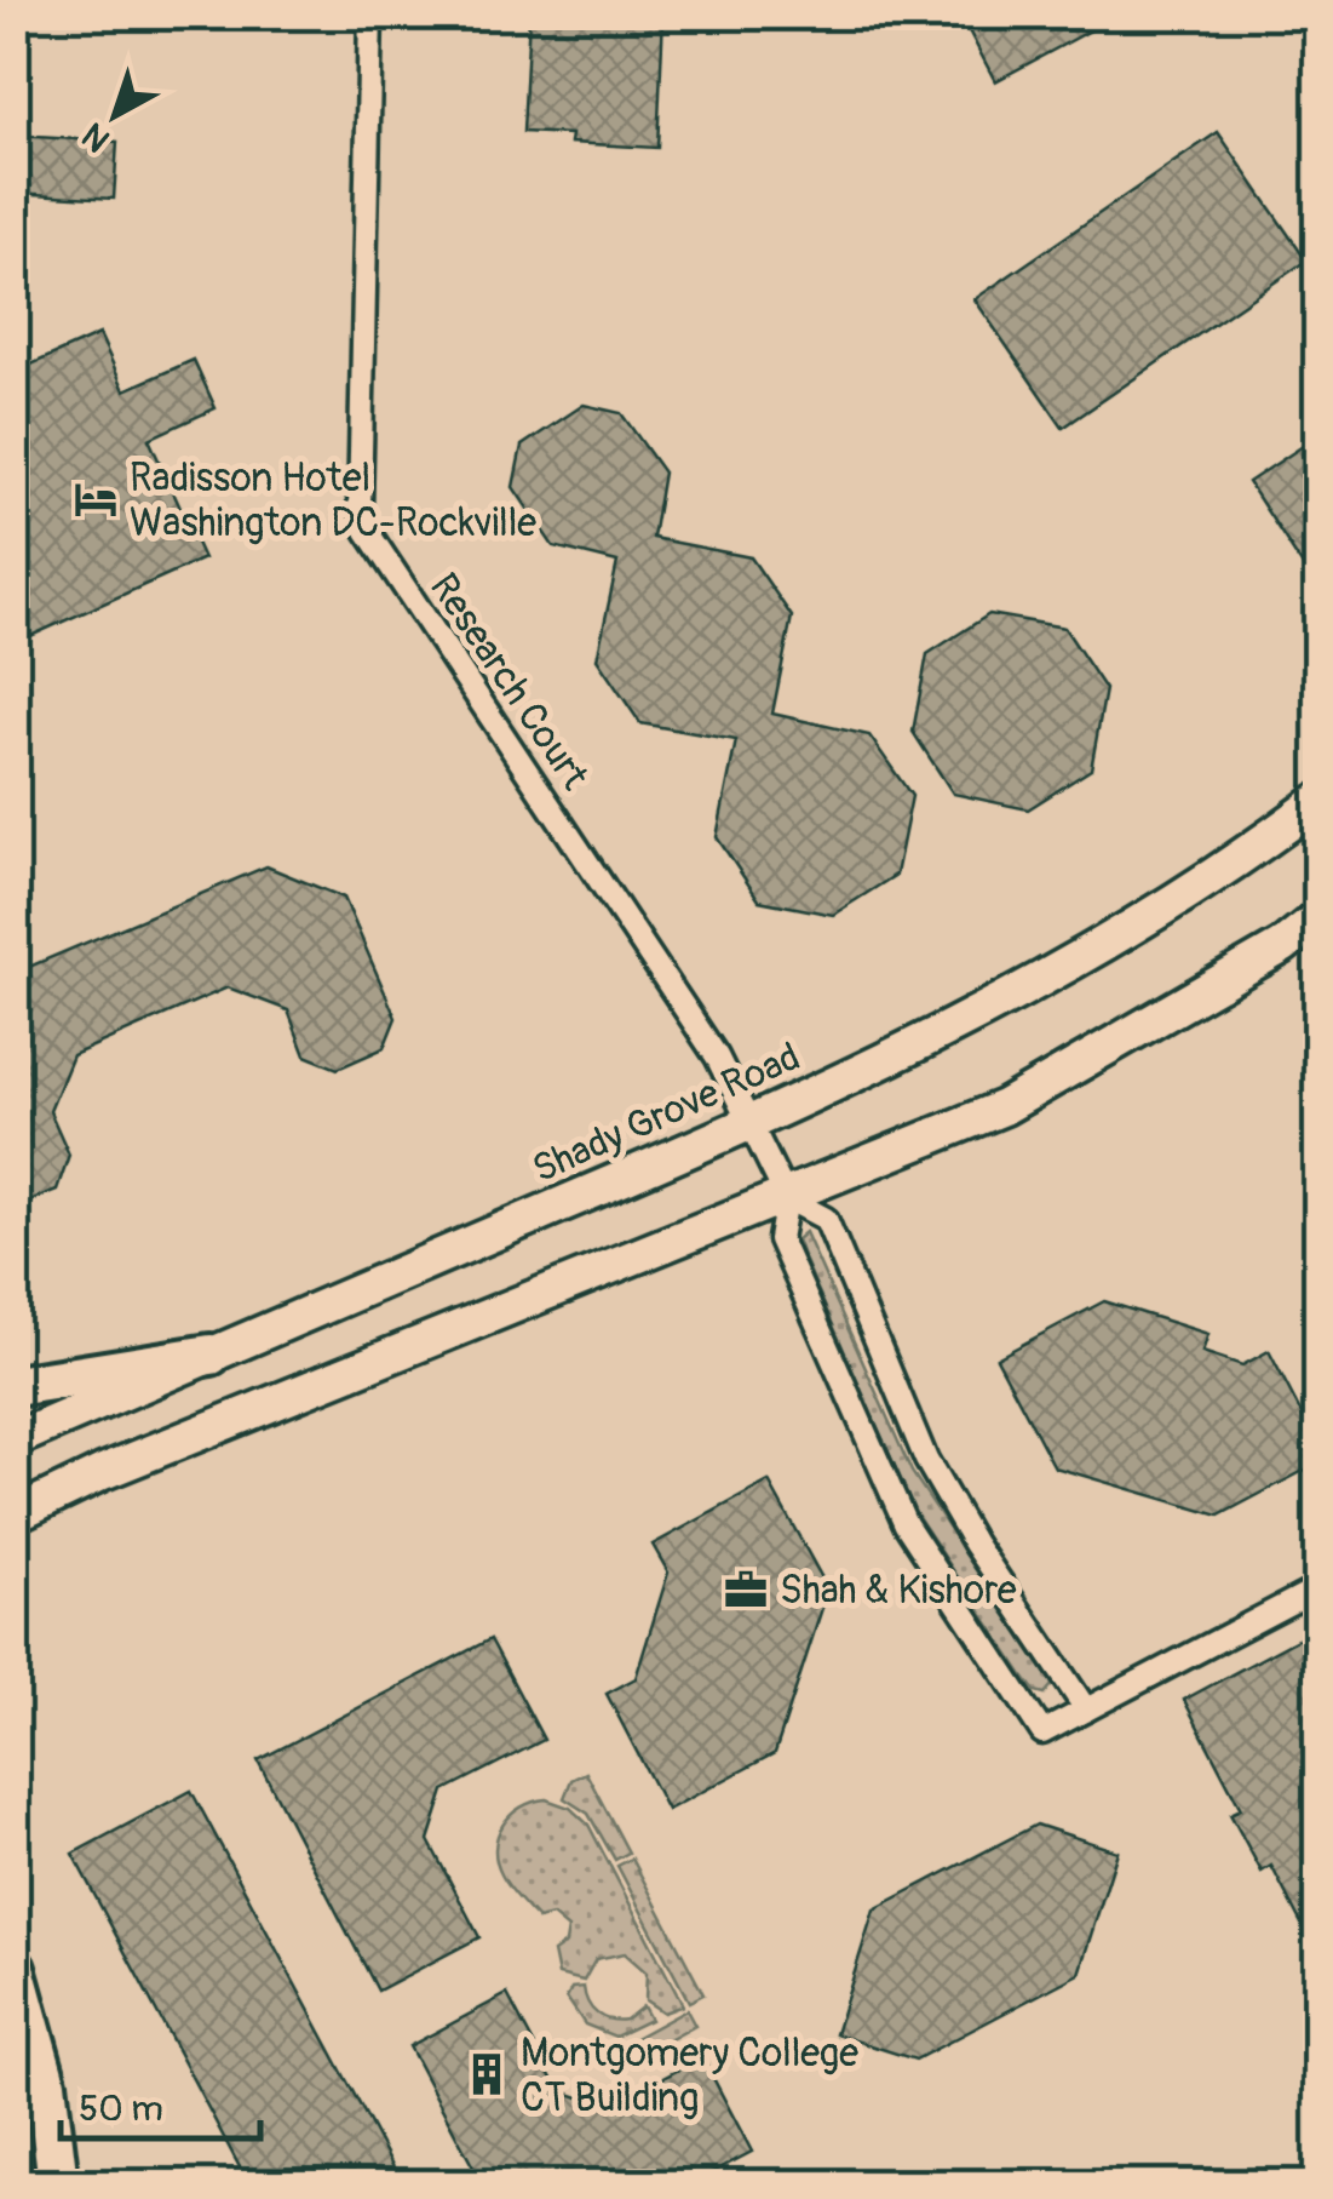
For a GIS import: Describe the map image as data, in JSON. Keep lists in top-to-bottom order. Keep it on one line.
{"streets":{"main road":["Shady Grove Road"],"street":["Research Court"]},"crossings":[["Research Court","Shady Grove Road"]],"places":{"hotel":["Radisson Hotel Washington DC-Rockville"],"office":["Shah & Kishore"],"building":["Montgomery College CT Building"]},"scale_bar":"50 m","north":"bottom left"}
